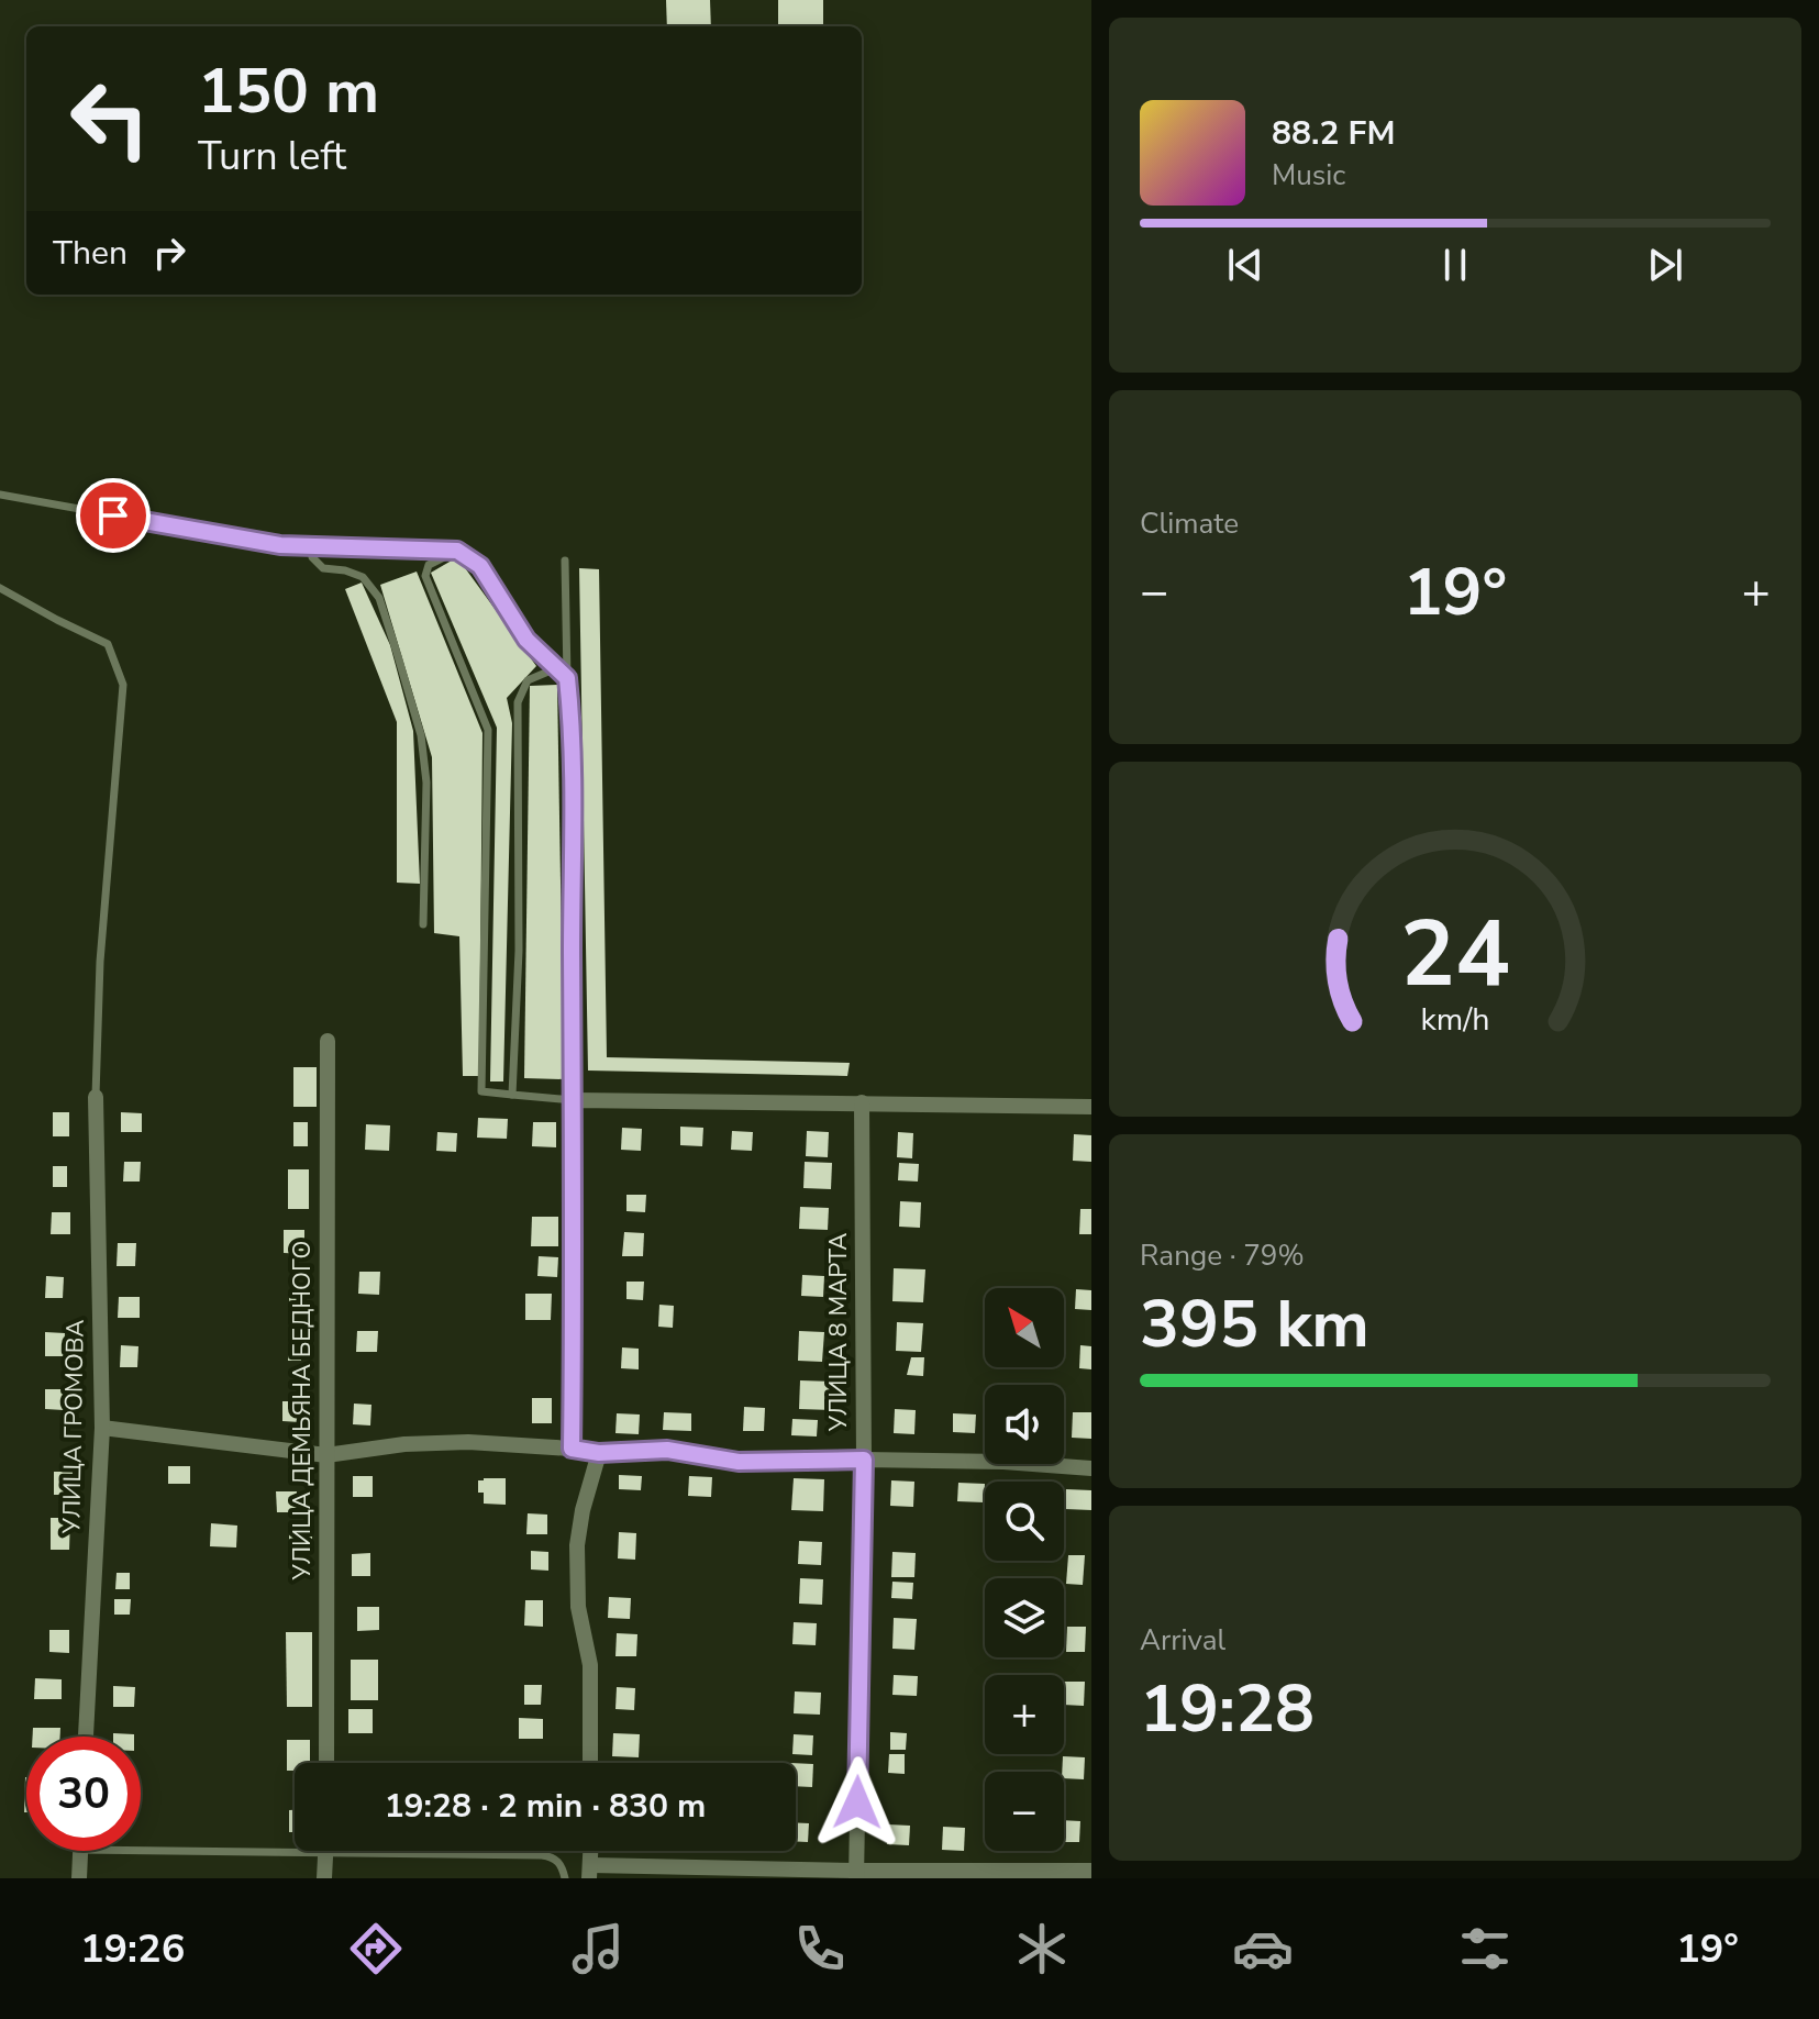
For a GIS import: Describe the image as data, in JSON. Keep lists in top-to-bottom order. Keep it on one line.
{"streets":{"street":["УЛИЦА 8 МАРТА","УЛИЦА ДЕМЬЯНА БЕДНОГО","УЛИЦА ГРОМОВА"]},"north":"top left","page":{"turn":["150 m","Turn left"],"song":["88.2 FM","Music"],"then":"Then","tile":["Climate",["Range · 79%","395 km"],["Arrival","19:28"]],"heat":["−","19°","+"],"map_buttons":["+","−"],"limit":"30","trip":"19:28 · 2 min · 830 m","tabs":["19:26","19°"],"gauge":["24","km/h"]}}
